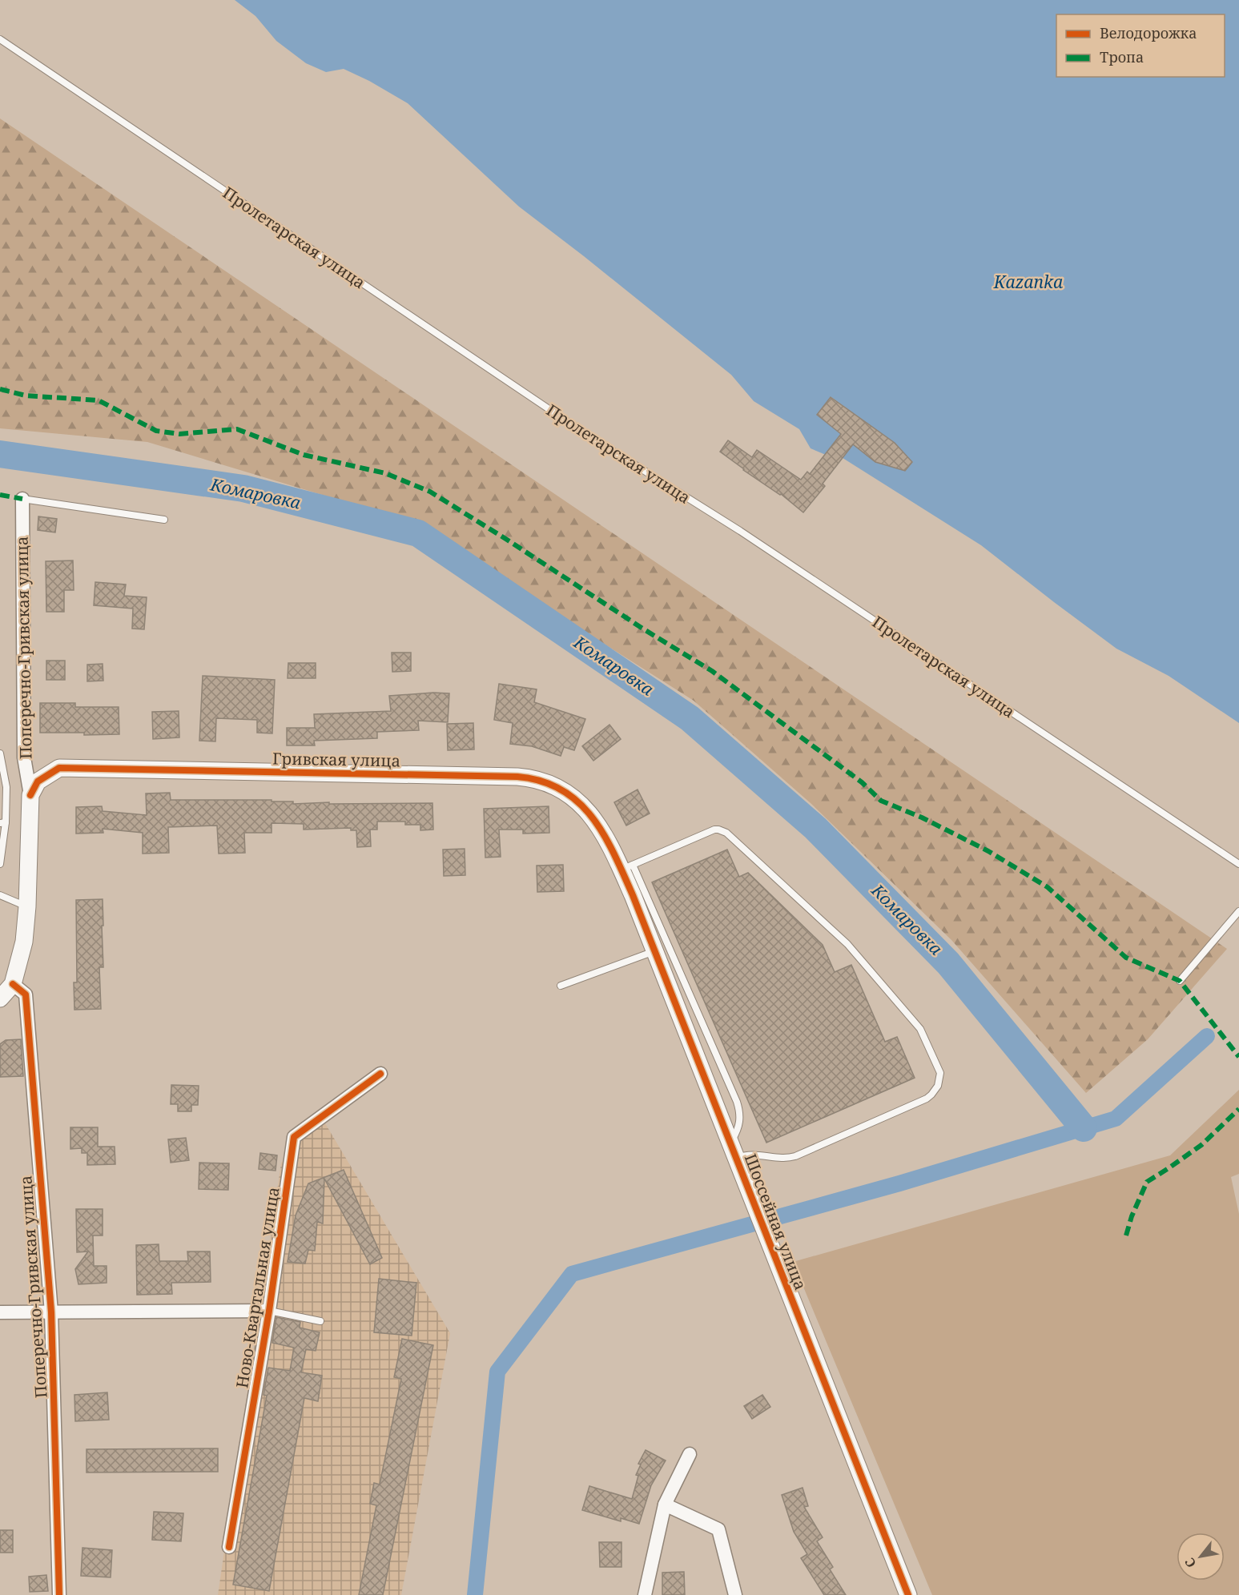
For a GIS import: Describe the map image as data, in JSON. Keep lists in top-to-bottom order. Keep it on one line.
{"streets":{"street":["Поперечно-Гривская улица","Гривская улица","Шоссейная улица","Ново-Квартальная улица"],"lane":["Пролетарская улица"]},"crossings":[["Поперечно-Гривская улица","Гривская улица"],["Гривская улица","Шоссейная улица"]],"water":["Kazanka","Комаровка"],"legend":["Велодорожка","Тропа"],"north":"bottom left"}
